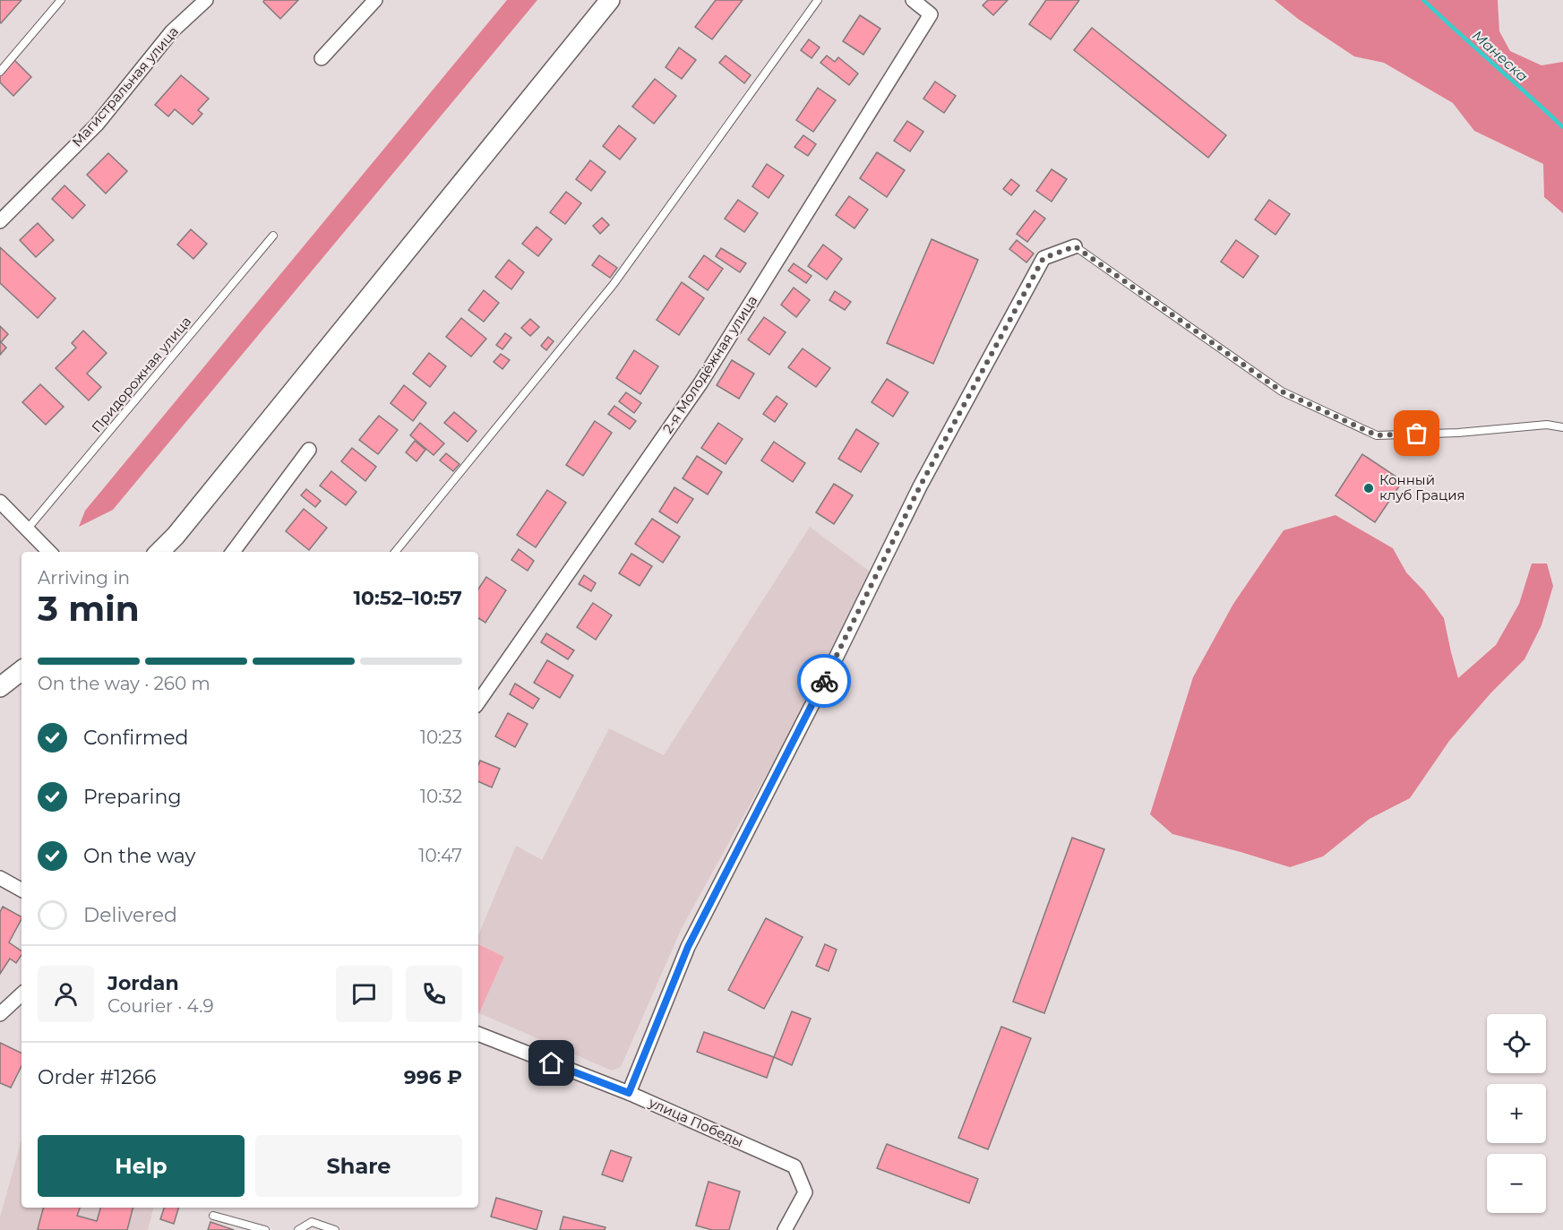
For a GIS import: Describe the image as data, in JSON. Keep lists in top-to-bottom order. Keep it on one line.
{"streets":{"street":["Магистральная улица","2-я Молодёжная улица","улица Победы"],"lane":["Придорожная улица"]},"water":["Манеска"],"places":["Конный клуб Грация"],"page":{"heading":["3 min","Arriving in","10:52–10:57"],"panel":["Jordan","Courier · 4.9","Order #1266","996 ₽"],"bar":"On the way · 260 m","list":[["Confirmed","10:23"],["Preparing","10:32"],["On the way","10:47"],"Delivered"],"map_buttons":["+","−"],"buttons":["Help","Share"]}}
